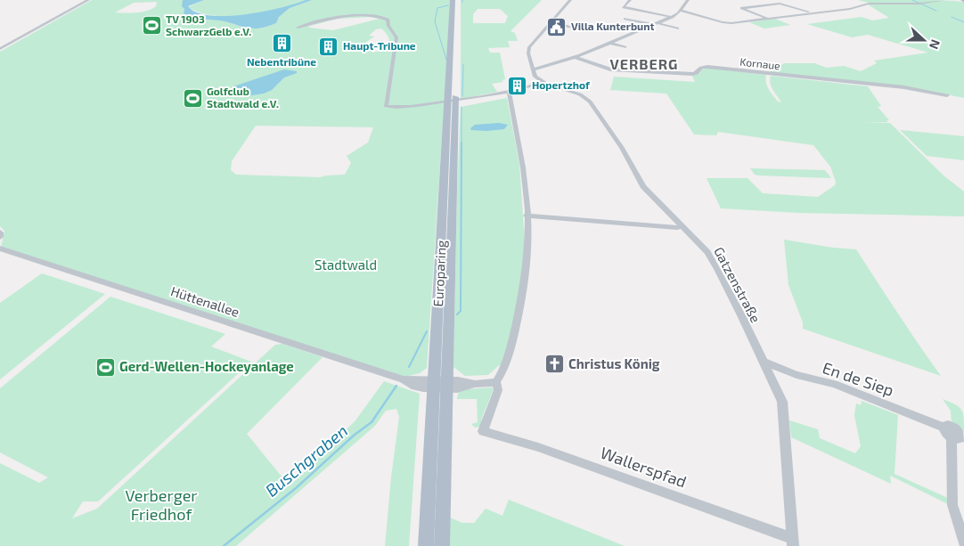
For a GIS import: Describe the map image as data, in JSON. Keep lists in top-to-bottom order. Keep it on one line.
{"streets":{"main road":["Europaring"],"street":["Kornaue","Gatzenstraße","Hüttenallee","En de Siep","Wallerspfad"]},"crossings":[["Europaring","Hüttenallee"],["Gatzenstraße","En de Siep"],["Gatzenstraße","Wallerspfad"]],"districts":["VERBERG"],"water":["Buschgraben"],"parks":["Stadtwald","Verberger Friedhof"],"places":{"sports":["TV 1903 SchwarzGelb e.V.","Golfclub Stadtwald e.V.","Gerd-Wellen-Hockeyanlage"],"public building":["Villa Kunterbunt"],"building":["Nebentribüne","Haupt-Tribune","Hopertzhof"],"church":["Christus König"]},"north":"right"}
